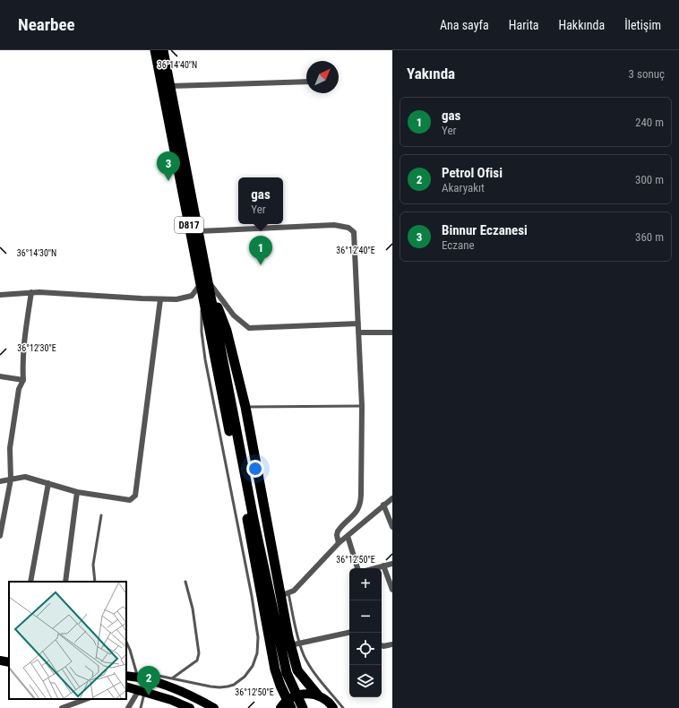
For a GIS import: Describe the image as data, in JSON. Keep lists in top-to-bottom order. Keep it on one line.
{"streets":{"highway":["D817"]},"north":"top right","page":{"header":"Nearbee","nav":["Ana sayfa","Harita","Hakkında","İletişim"],"heading":["Yakında","3 sonuç"],"list":[{"mark":"1","name":"gas","note":"Yer","value":"240 m"},{"mark":"2","name":"Petrol Ofisi","note":"Akaryakıt","value":"300 m"},{"mark":"3","name":"Binnur Eczanesi","note":"Eczane","value":"360 m"}],"pins":["3","1","2"],"popup":["gas","Yer"],"map_buttons":["+","−"]},"coordinates":["36°14'40\"N","36°12'40\"E","36°14'30\"N","36°12'30\"E","36°12'50\"E"]}
